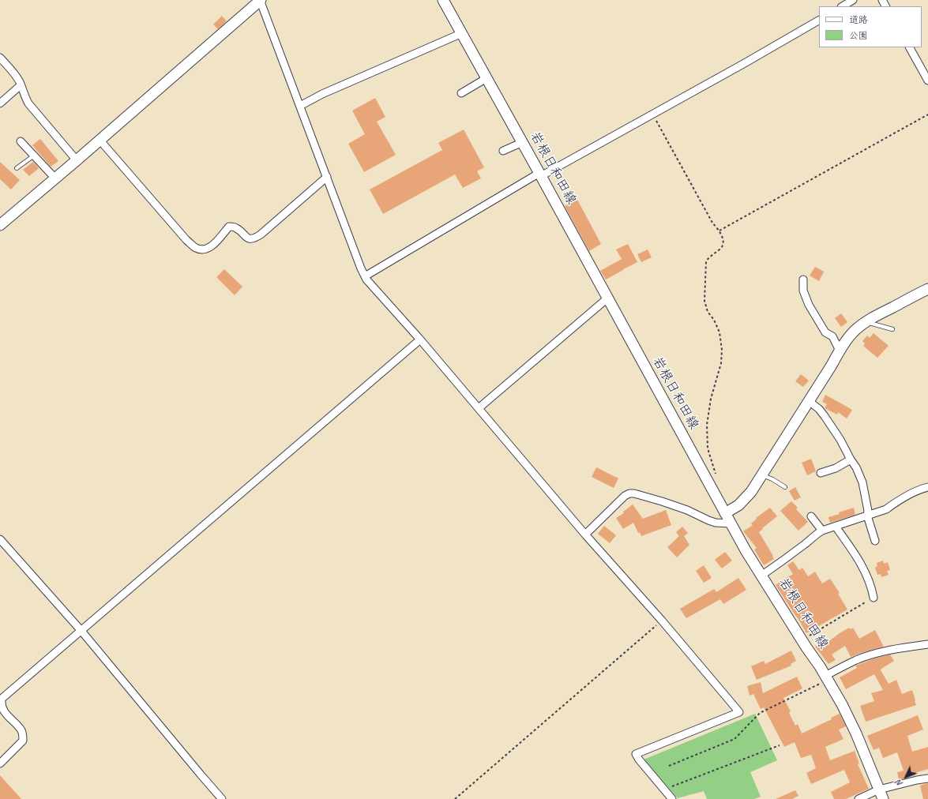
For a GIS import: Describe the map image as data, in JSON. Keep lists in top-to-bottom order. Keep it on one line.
{"streets":{"main road":["岩根日和田線"]},"legend":["道路","公園"],"north":"bottom left"}
